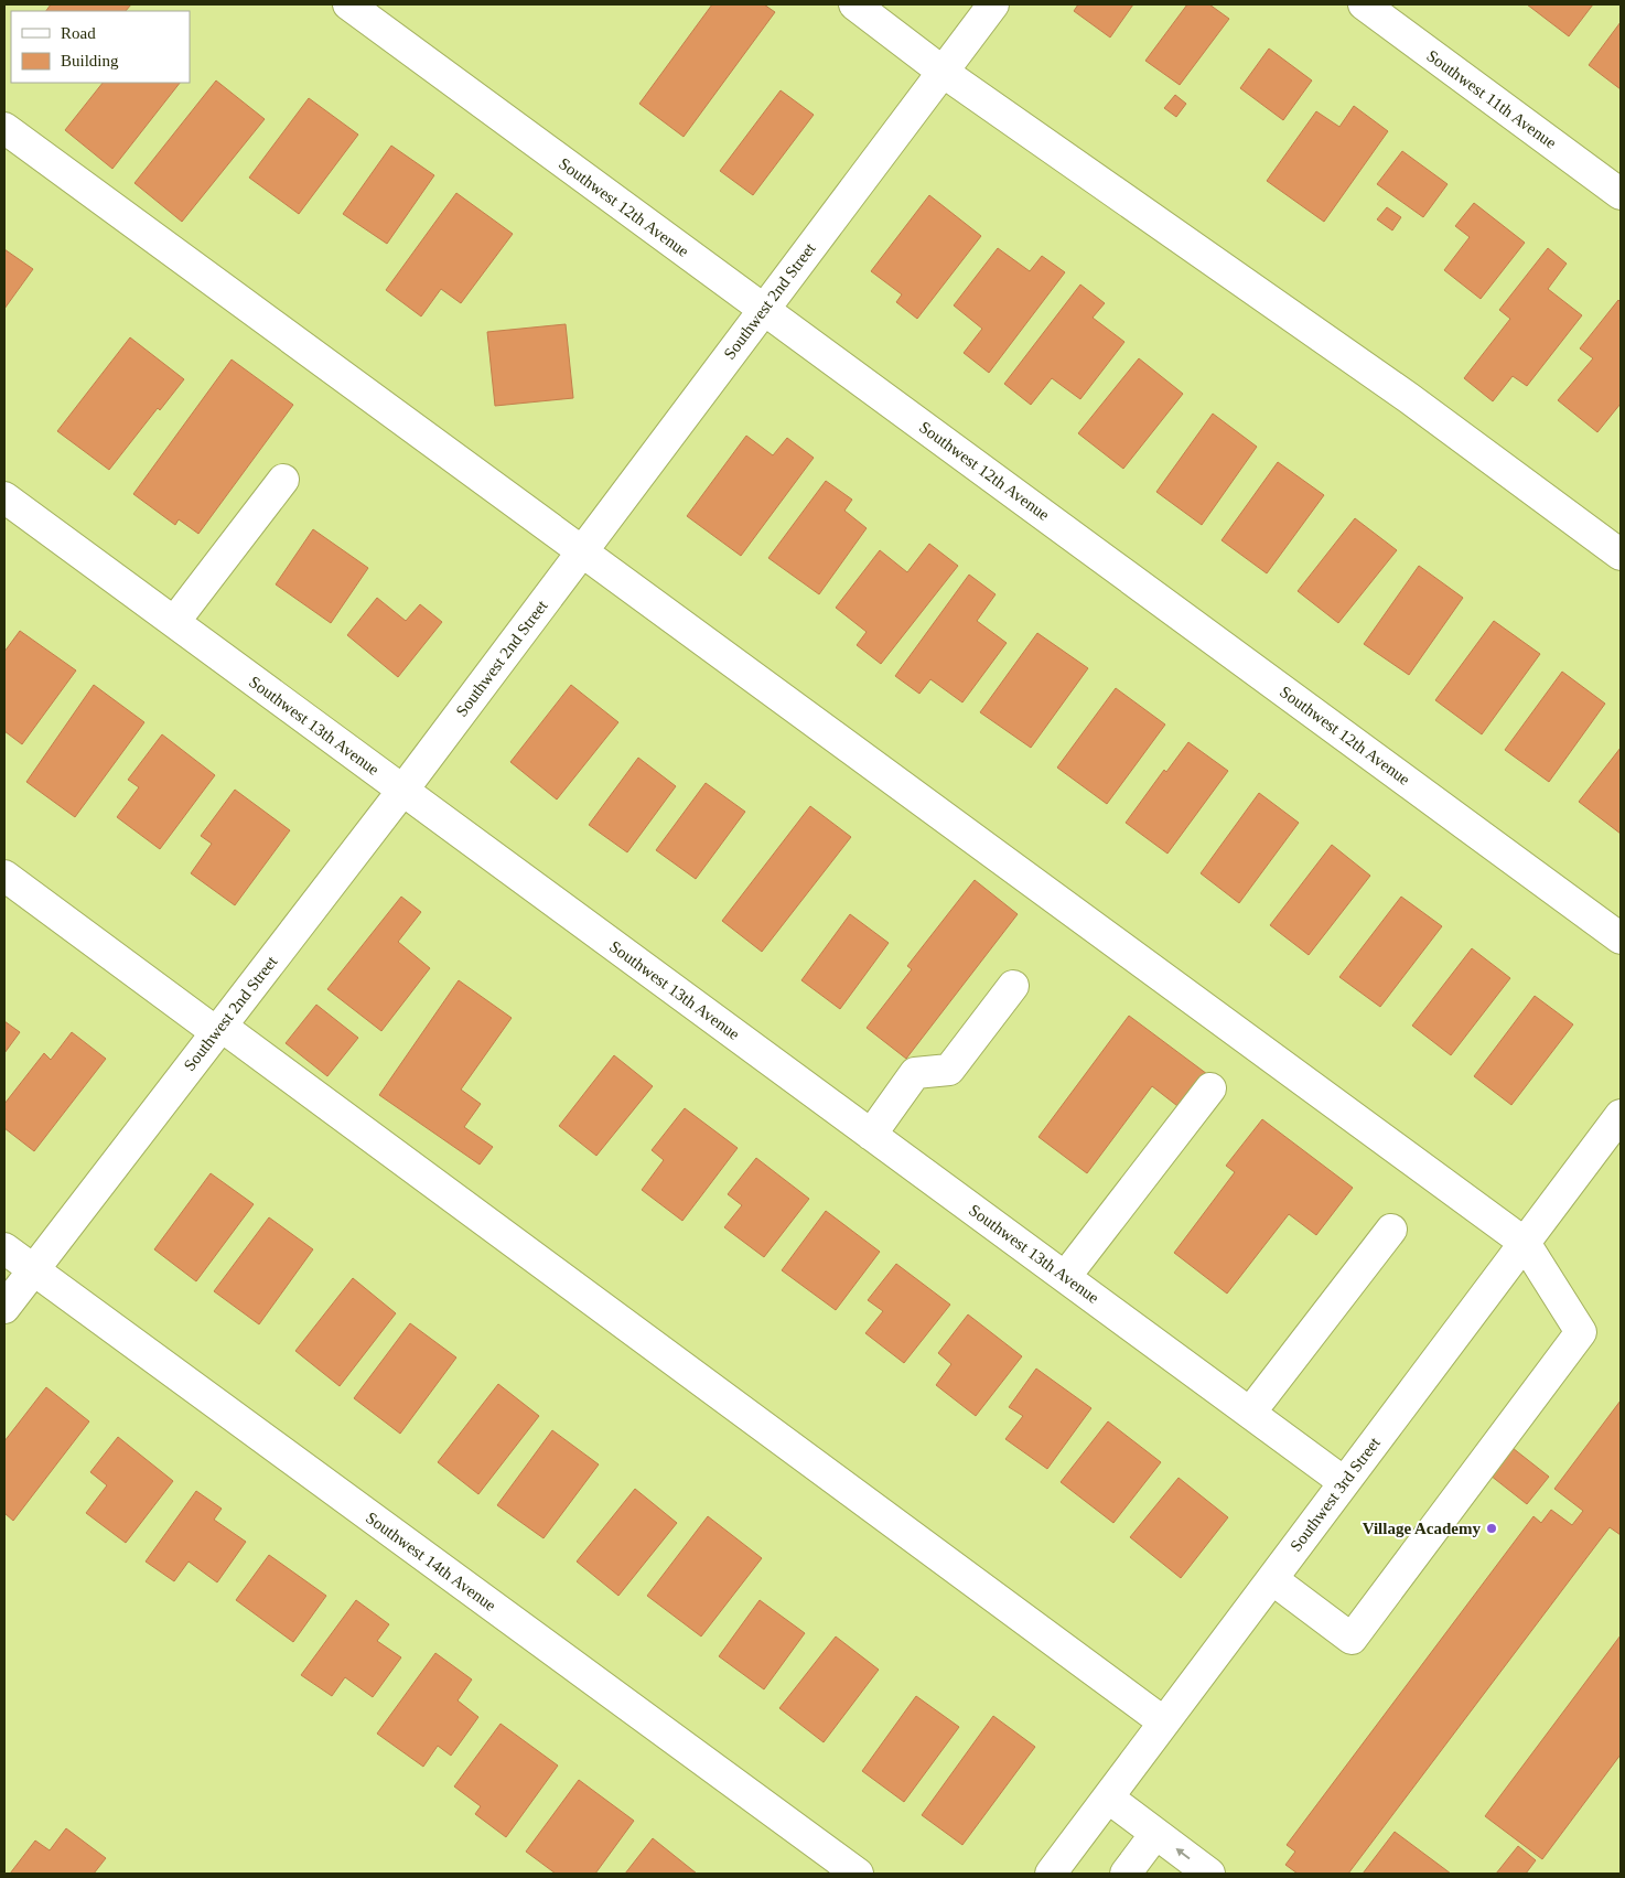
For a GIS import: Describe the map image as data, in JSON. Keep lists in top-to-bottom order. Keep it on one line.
{"streets":{"street":["Southwest 11th Avenue","Southwest 12th Avenue","Southwest 2nd Street","Southwest 13th Avenue","Southwest 3rd Street","Southwest 14th Avenue"]},"crossings":[["Southwest 12th Avenue","Southwest 2nd Street"],["Southwest 2nd Street","Southwest 13th Avenue"],["Southwest 2nd Street","Southwest 14th Avenue"],["Southwest 13th Avenue","Southwest 3rd Street"]],"places":["Village Academy"],"legend":["Road","Building"]}
